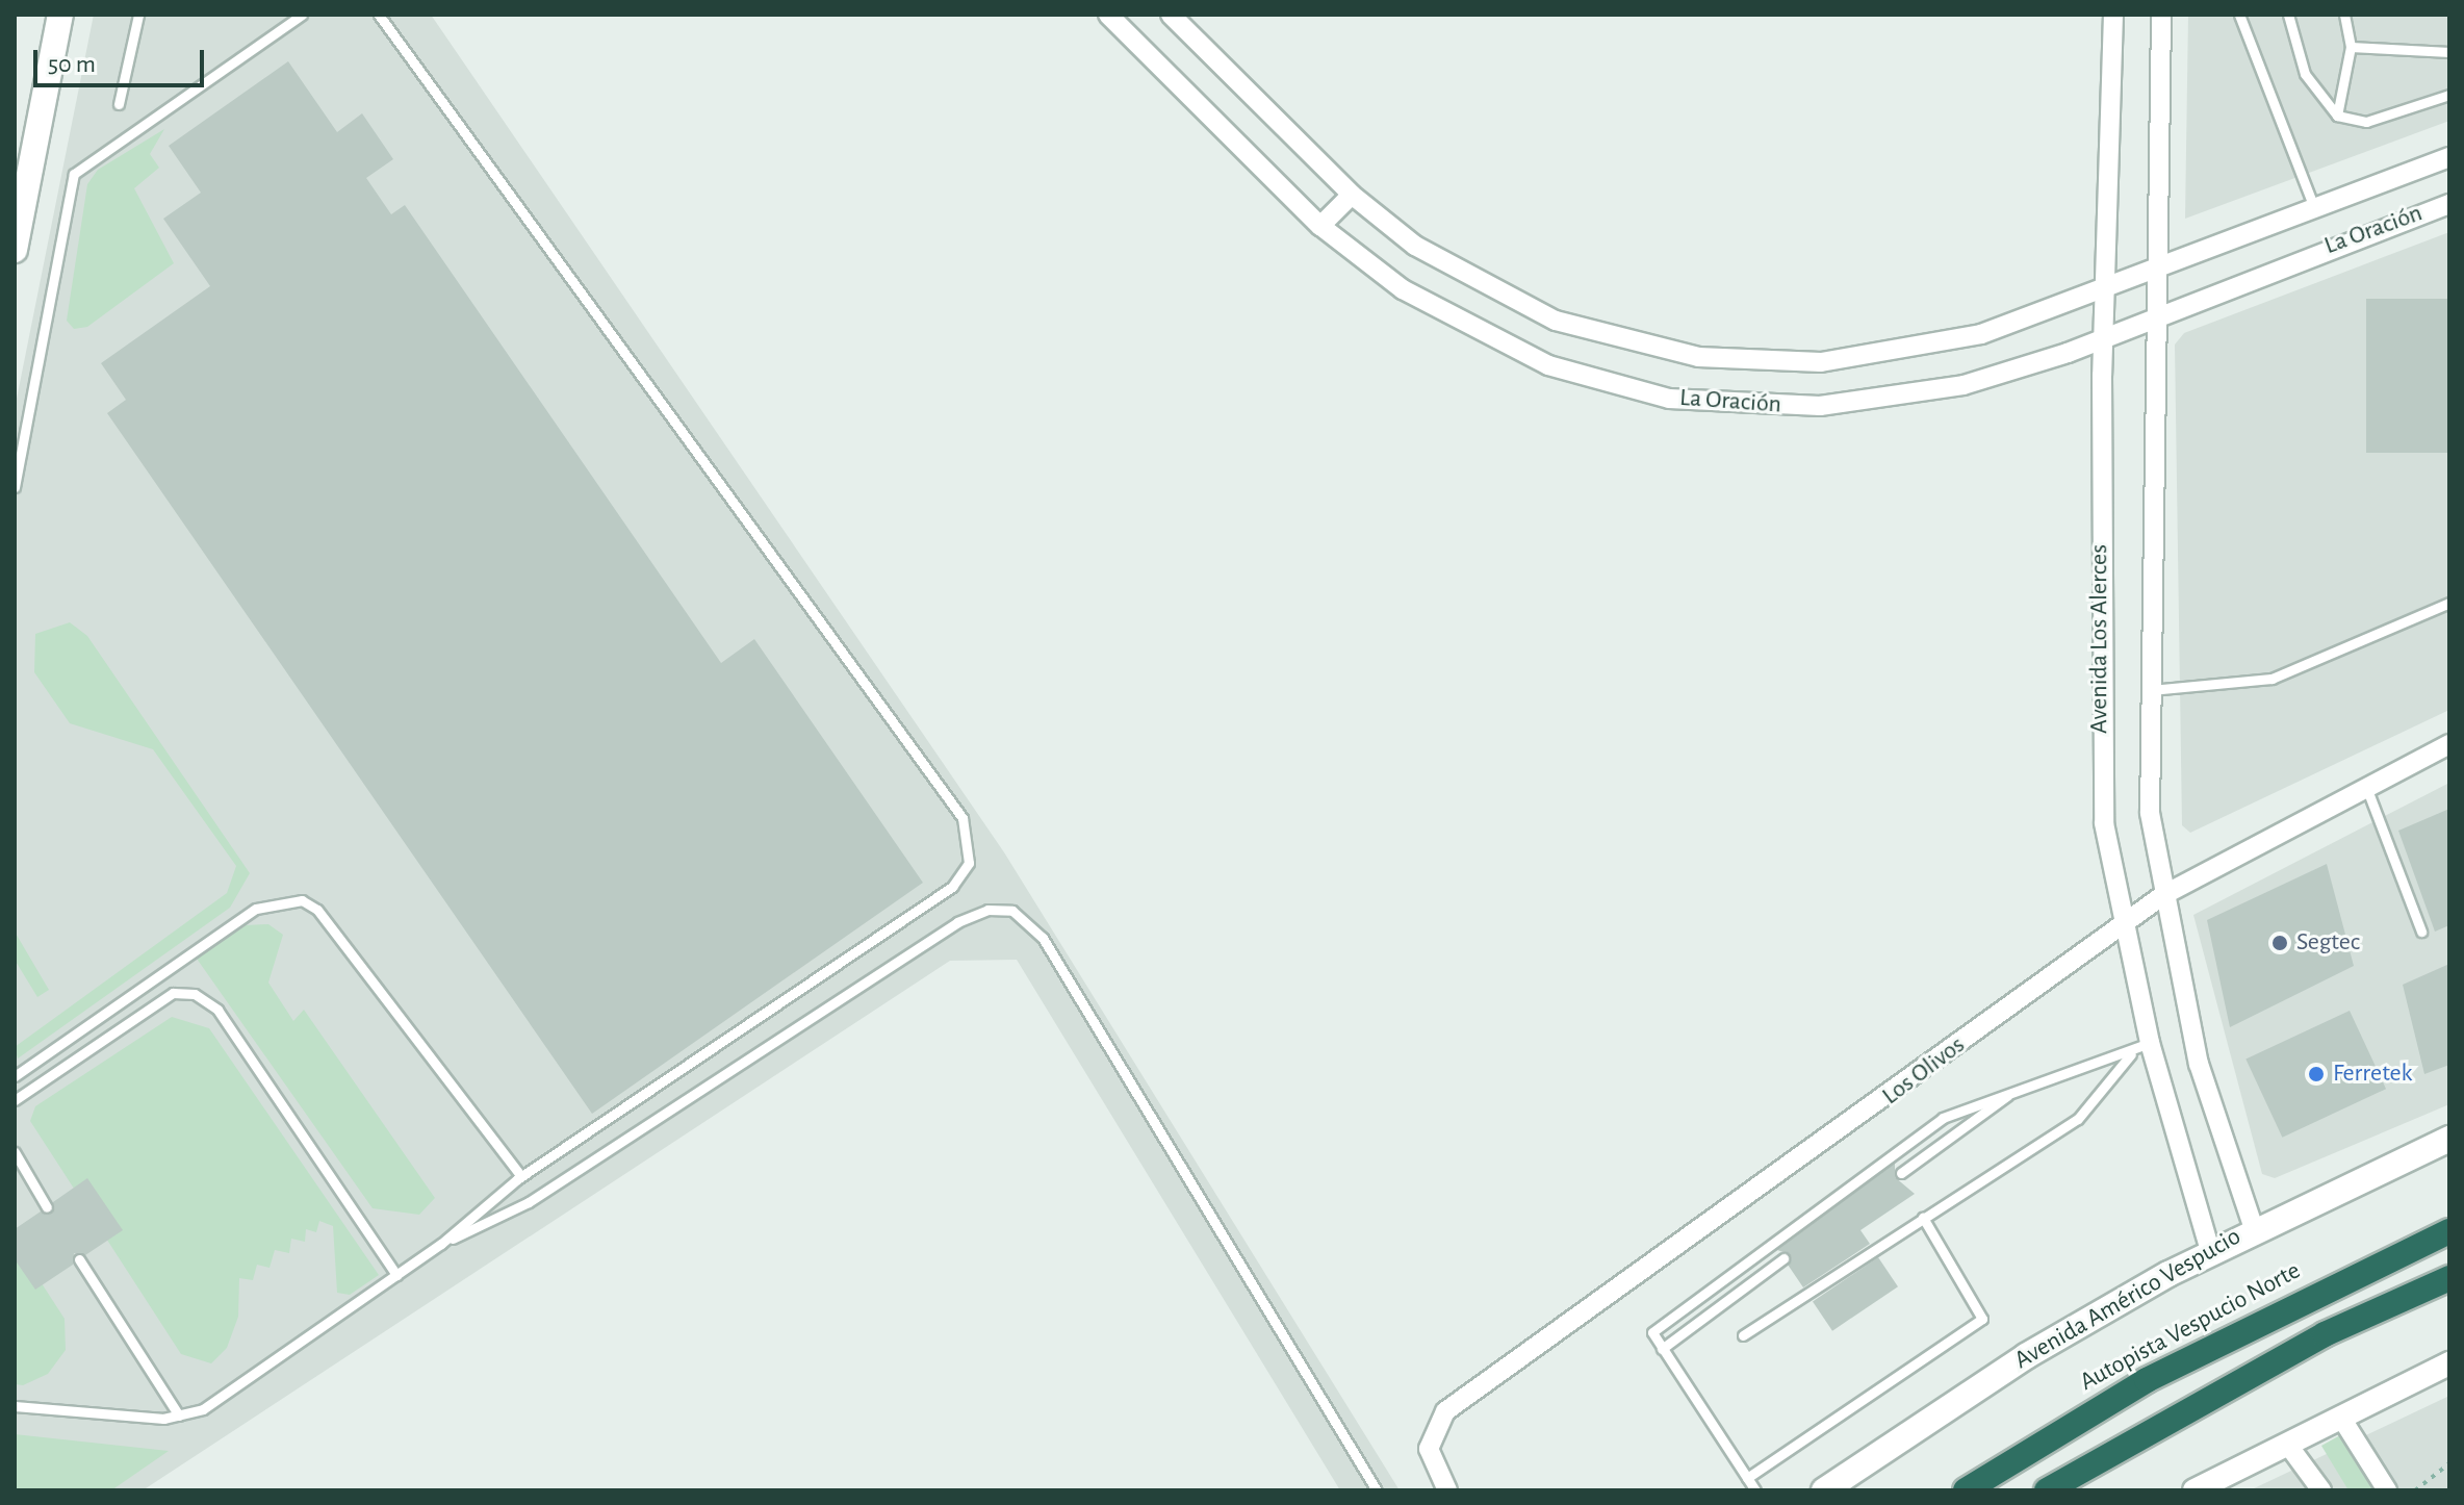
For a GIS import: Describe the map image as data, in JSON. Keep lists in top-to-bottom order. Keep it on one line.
{"streets":{"highway":["Autopista Vespucio Norte"],"main road":["Avenida Américo Vespucio"],"street":["La Oración","Avenida Los Alerces","Los Olivos"]},"crossings":[["La Oración","Avenida Los Alerces"],["Avenida Los Alerces","Los Olivos"],["Avenida Los Alerces","Avenida Américo Vespucio"]],"places":["Segtec","Ferretek"],"scale_bar":"50 m"}
